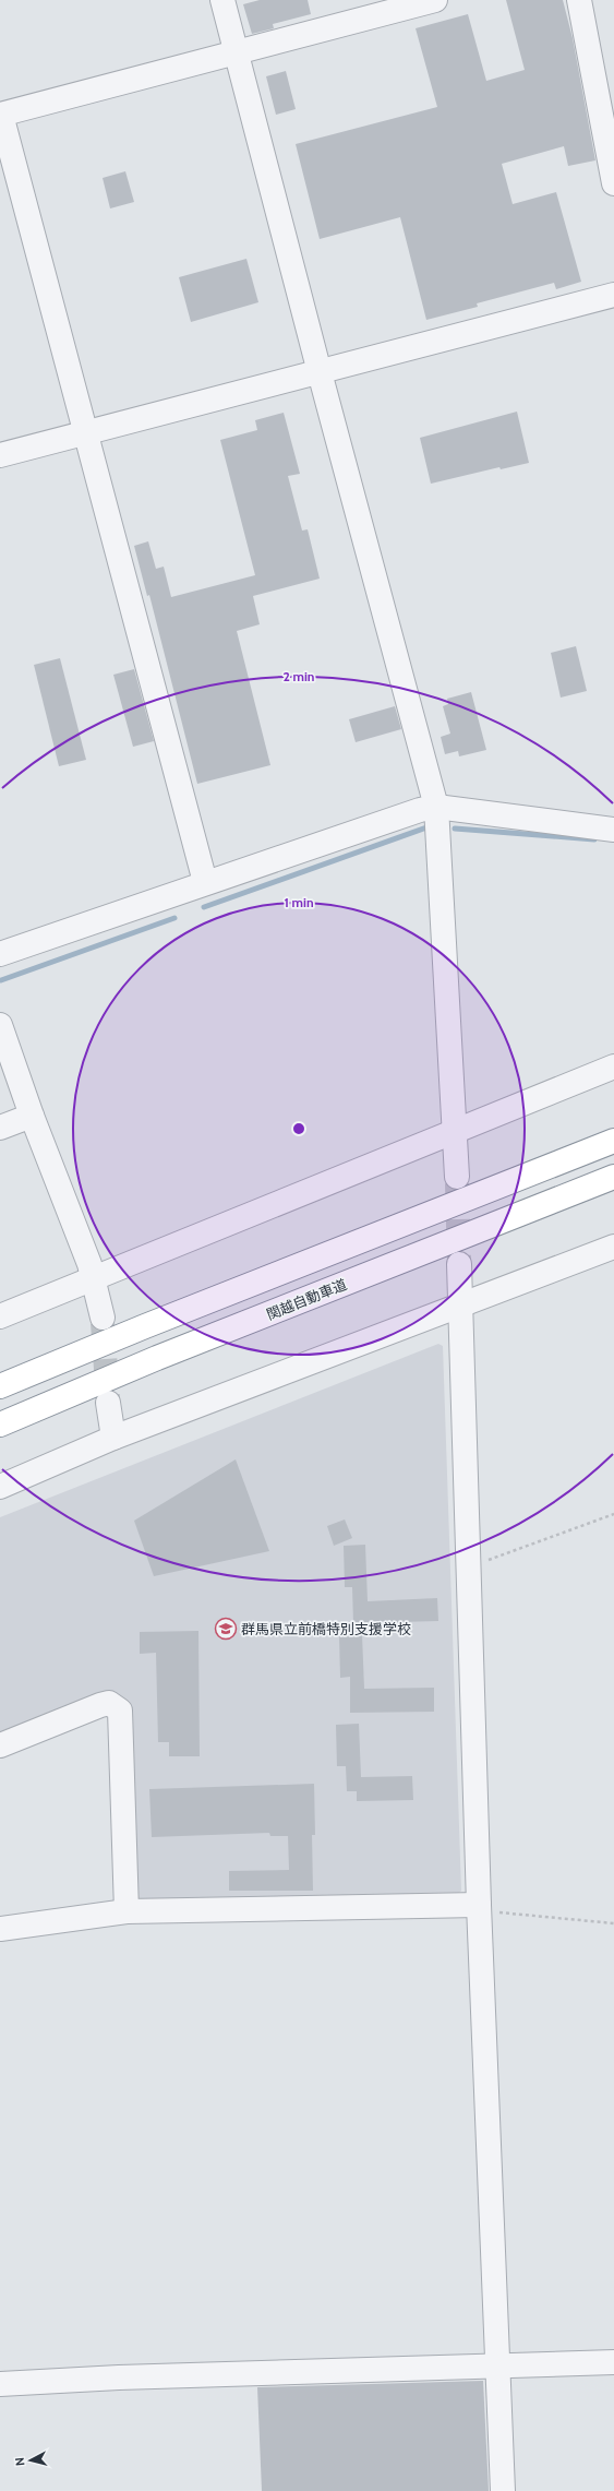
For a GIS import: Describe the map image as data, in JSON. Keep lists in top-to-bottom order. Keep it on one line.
{"streets":{"highway":["関越自動車道"]},"places":{"school or university":["群馬県立前橋特別支援学校"]},"north":"left","rings":["2 min","1 min"]}
